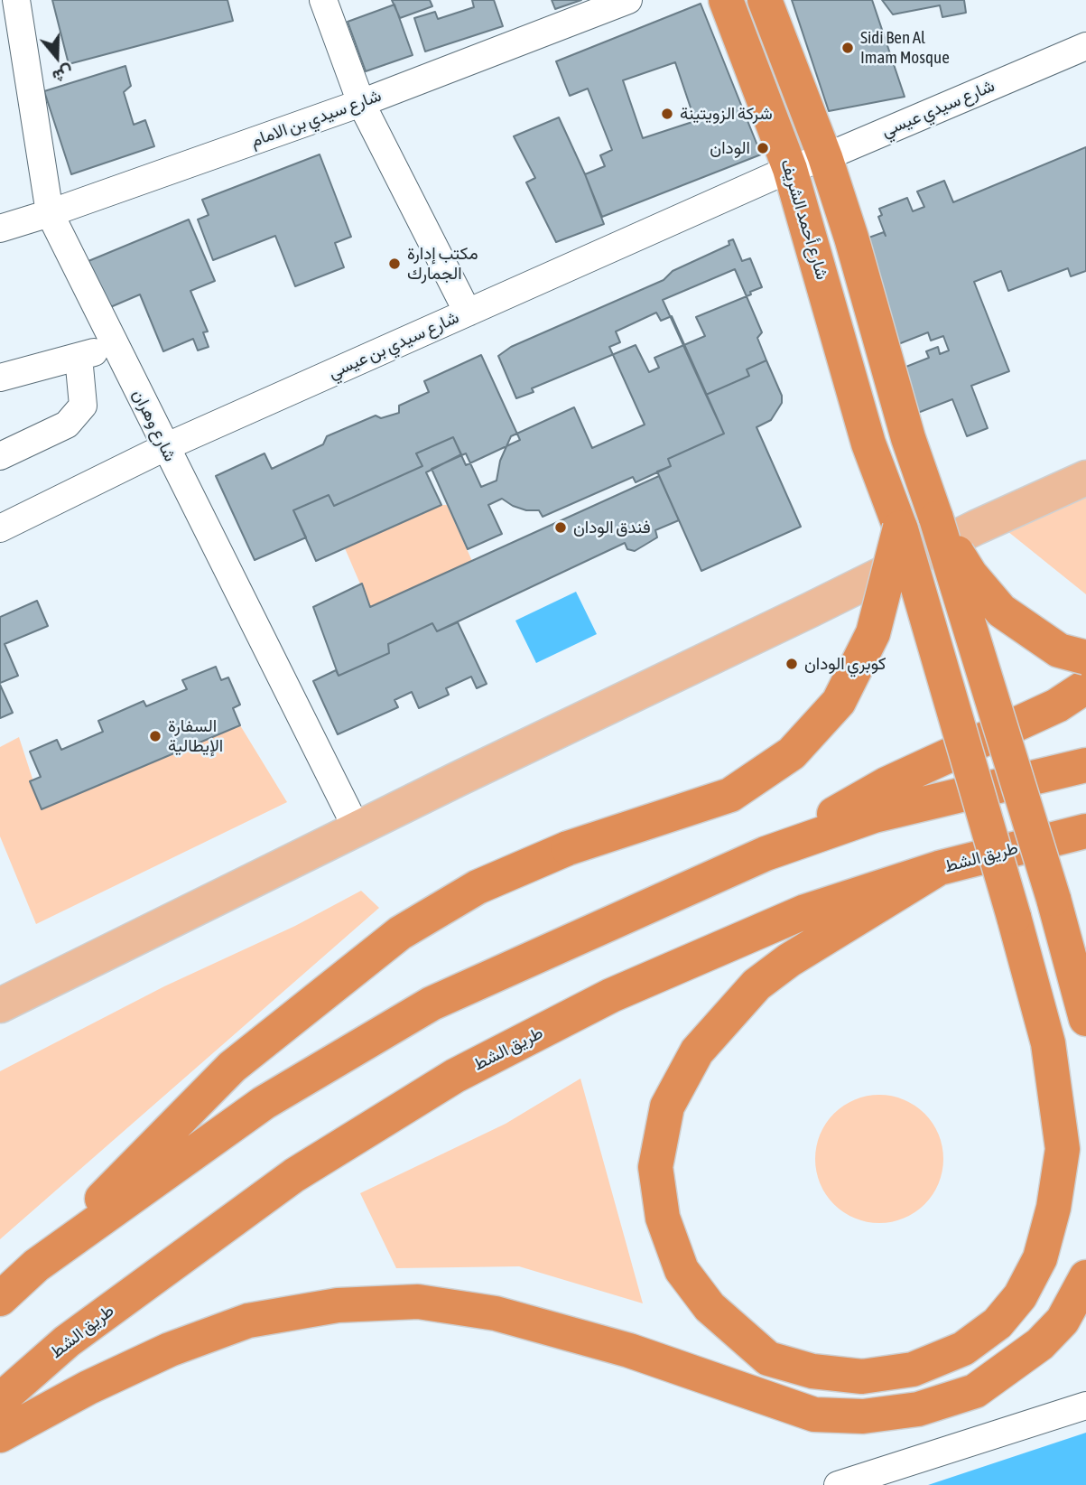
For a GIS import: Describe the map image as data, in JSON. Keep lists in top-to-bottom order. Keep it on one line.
{"streets":{"highway":["شارع أحمد الشريف","طريق الشط"],"street":["شارع سيدي عيسي","شارع سيدي بن الامام","شارع سيدي بن عيسي","شارع وهران"]},"crossings":[["شارع سيدي عيسي","شارع أحمد الشريف"],["شارع سيدي عيسي","شارع سيدي بن عيسي"],["شارع سيدي بن الامام","شارع وهران"],["شارع أحمد الشريف","شارع سيدي بن عيسي"],["شارع أحمد الشريف","طريق الشط"],["شارع سيدي بن عيسي","شارع وهران"]],"places":["Sidi Ben Al Imam Mosque","شركة الزويتينة","الودان","مكتب إدارة الجمارك","فندق الودان","كوبري الودان","السفارة الإيطالية"],"north":"bottom"}
